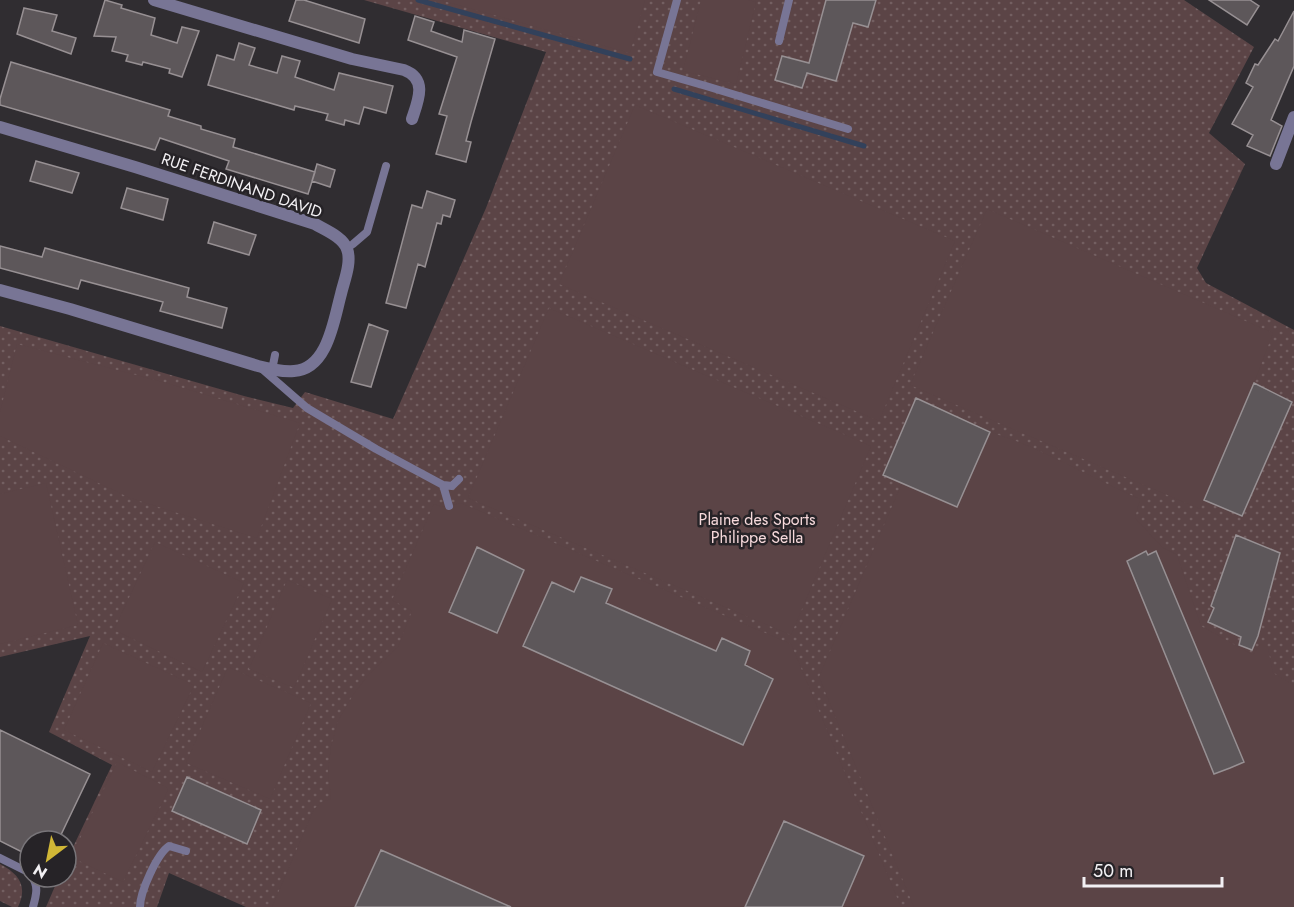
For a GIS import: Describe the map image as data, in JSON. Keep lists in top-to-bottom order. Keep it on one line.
{"streets":{"street":["RUE FERDINAND DAVID"]},"parks":["Plaine des Sports Philippe Sella"],"scale_bar":"50 m","north":"bottom left"}
